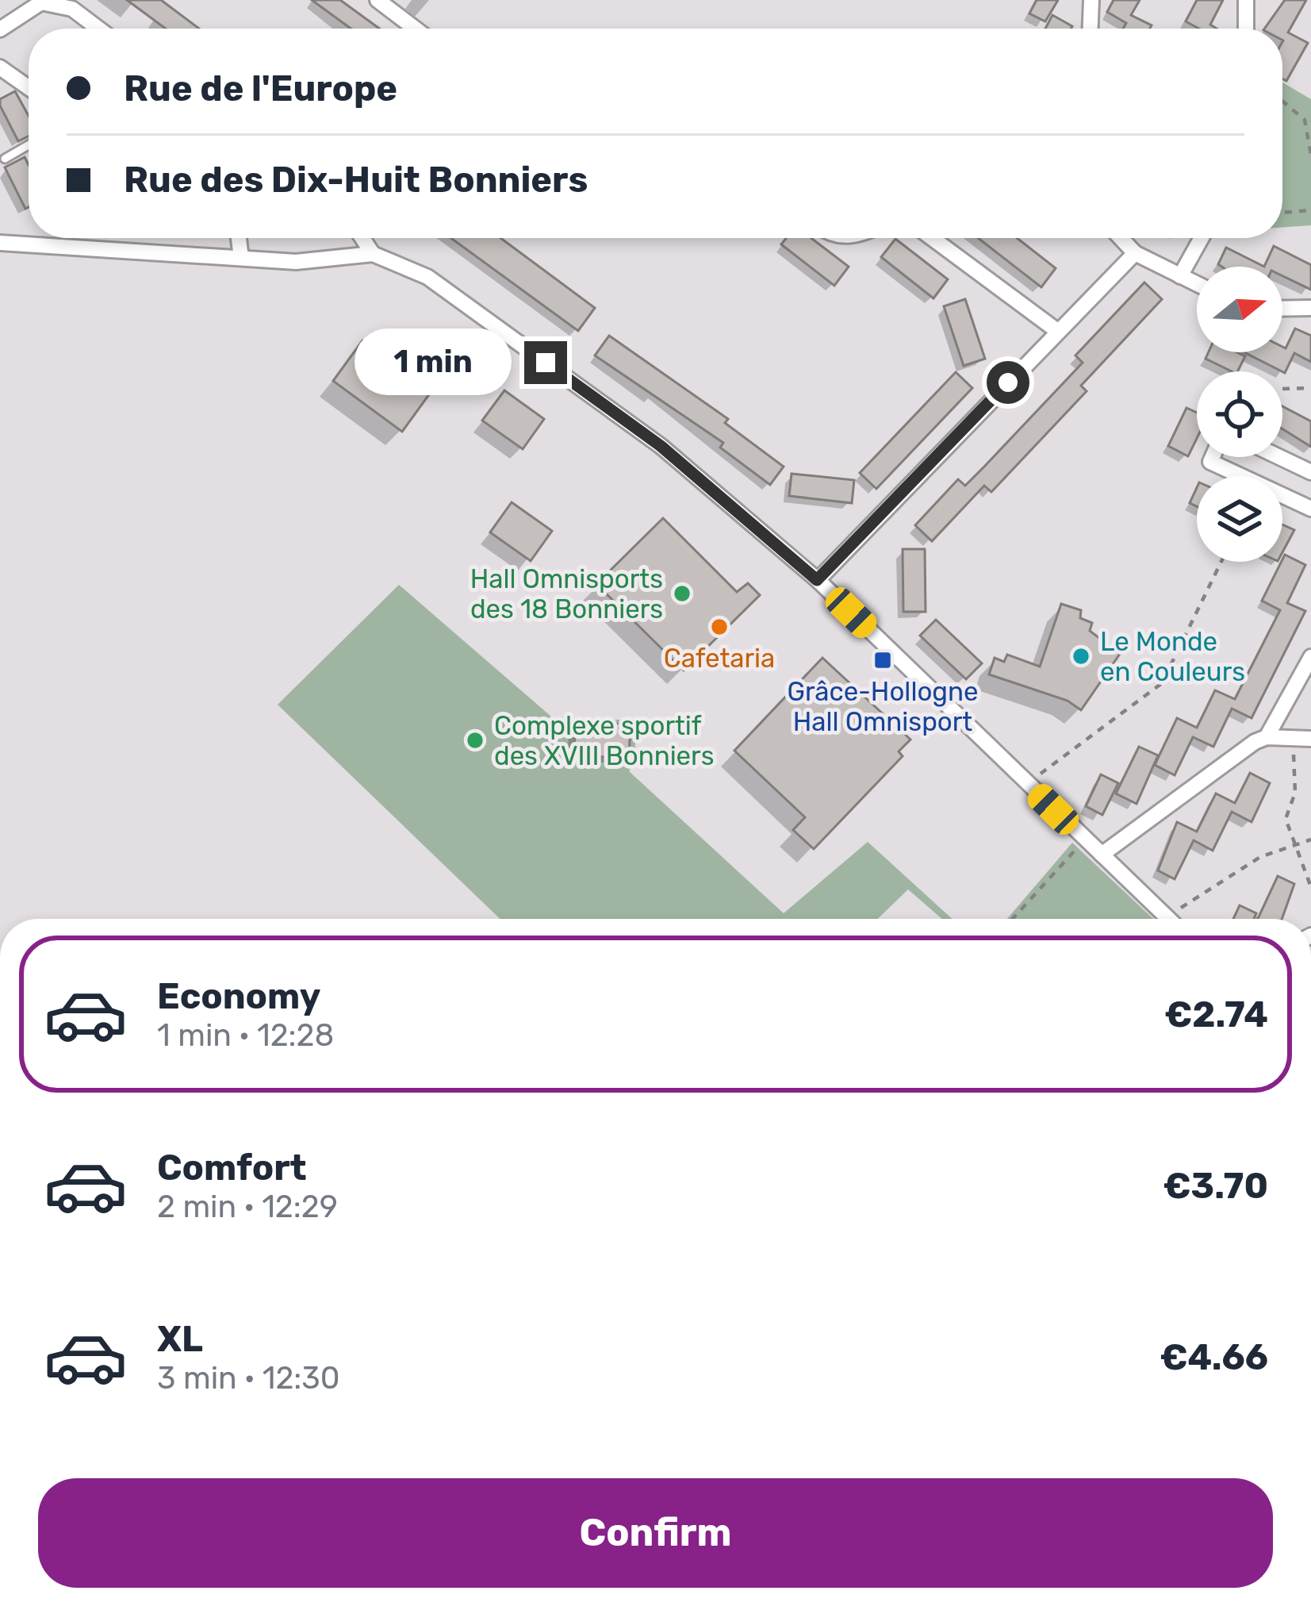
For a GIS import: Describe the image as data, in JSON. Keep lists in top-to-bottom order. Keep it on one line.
{"places":{"other":["Hall Omnisports des 18 Bonniers","Cafetaria","Le Monde en Couleurs","Complexe sportif des XVIII Bonniers"],"transit":["Grâce-Hollogne Hall Omnisport"]},"north":"right","page":{"banner":["Rue de l'Europe","Rue des Dix-Huit Bonniers"],"bubble":"1 min","list":[{"name":"Economy","note":"1 min · 12:28","value":"€2.74"},{"name":"Comfort","note":"2 min · 12:29","value":"€3.70"},{"name":"XL","note":"3 min · 12:30","value":"€4.66"}],"buttons":"Confirm"}}
